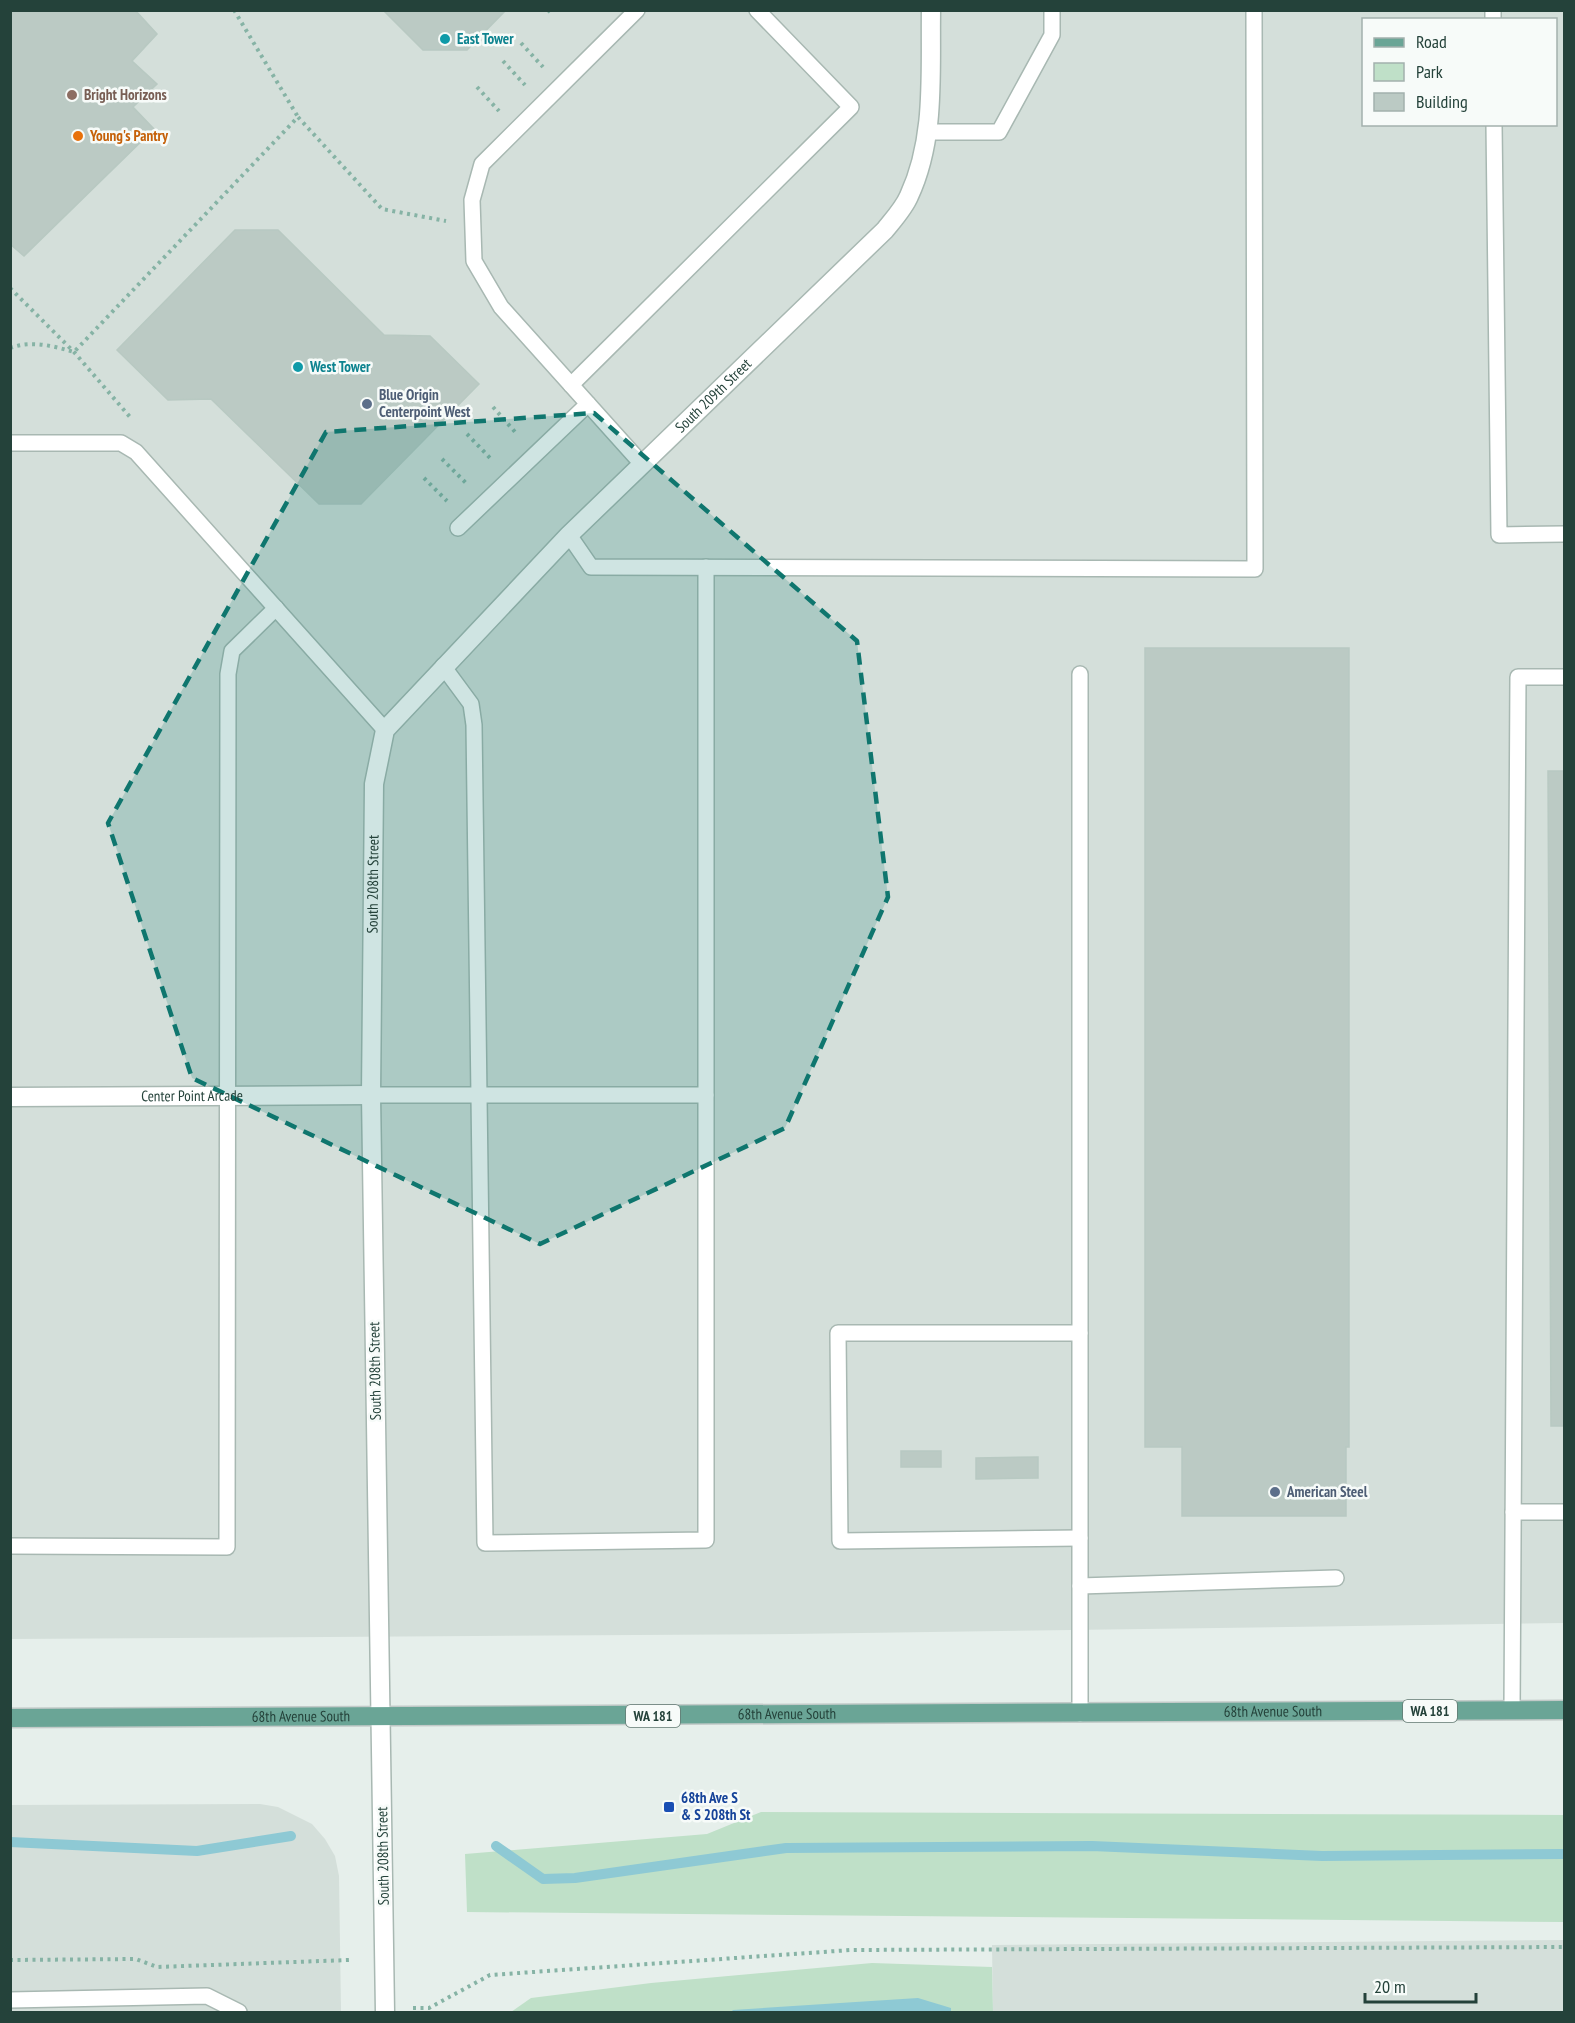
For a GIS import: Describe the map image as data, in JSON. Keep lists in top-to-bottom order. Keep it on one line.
{"streets":{"main road":["WA 181","68th Avenue South"],"street":["South 209th Street","South 208th Street","Center Point Arcade"]},"crossings":[["South 209th Street","South 208th Street"],["South 208th Street","Center Point Arcade"],["South 208th Street","68th Avenue South"]],"places":{"other":["East Tower","Bright Horizons","Young's Pantry","West Tower","Blue Origin Centerpoint West","American Steel"],"transit":["68th Ave S & S 208th St"]},"legend":["Road","Park","Building"],"scale_bar":"20 m"}
